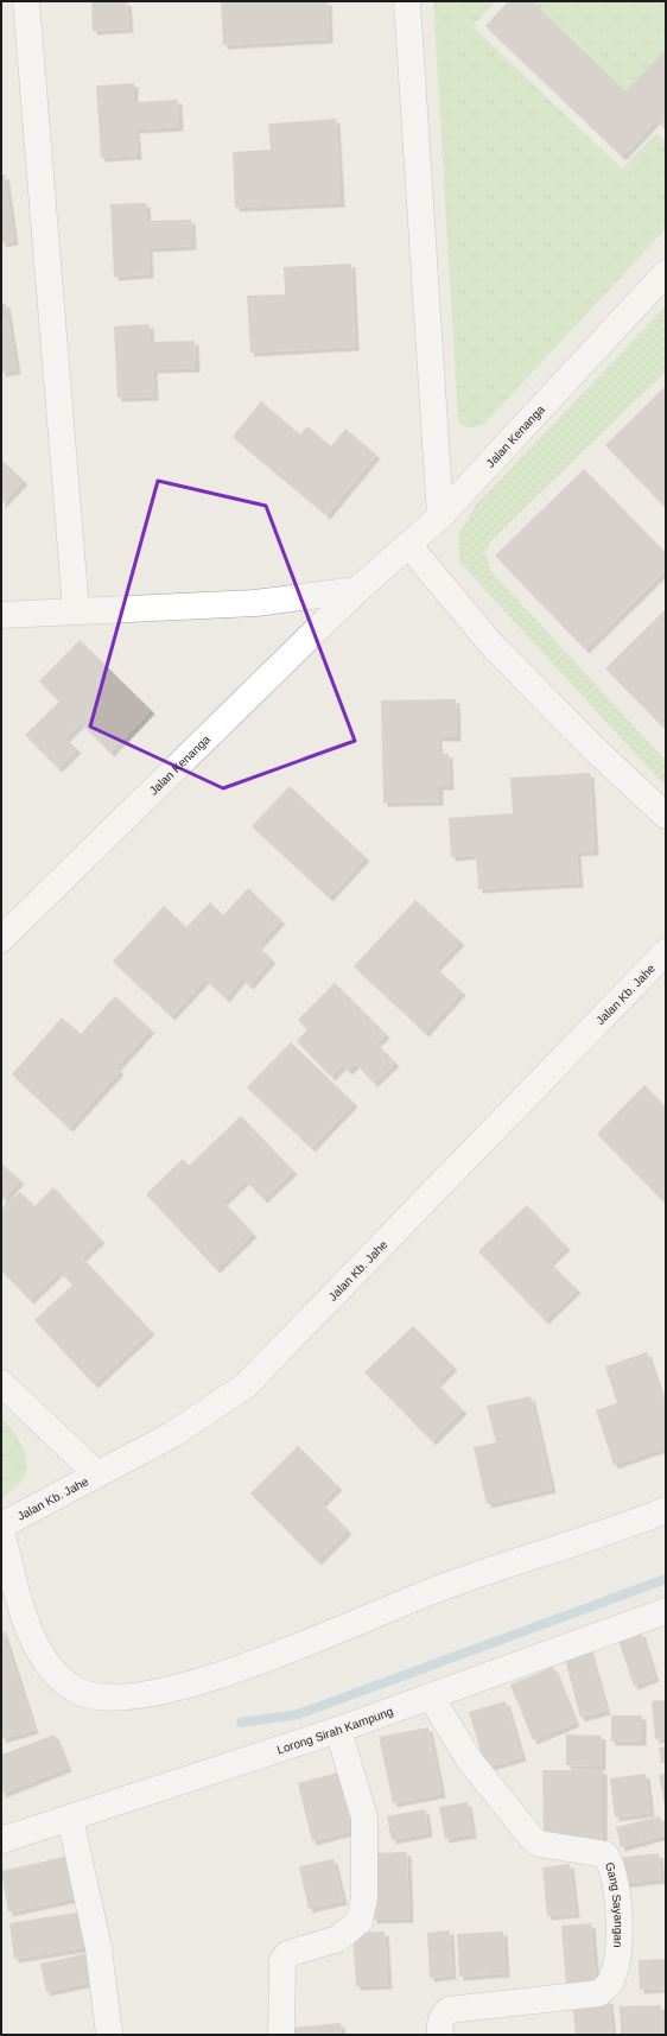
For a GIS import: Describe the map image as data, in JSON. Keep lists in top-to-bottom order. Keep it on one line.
{"streets":{"street":["Jalan Kenanga","Jalan Kb. Jahe","Lorong Sirah Kampung","Gang Sayangan"]},"crossings":[["Lorong Sirah Kampung","Gang Sayangan"]]}
